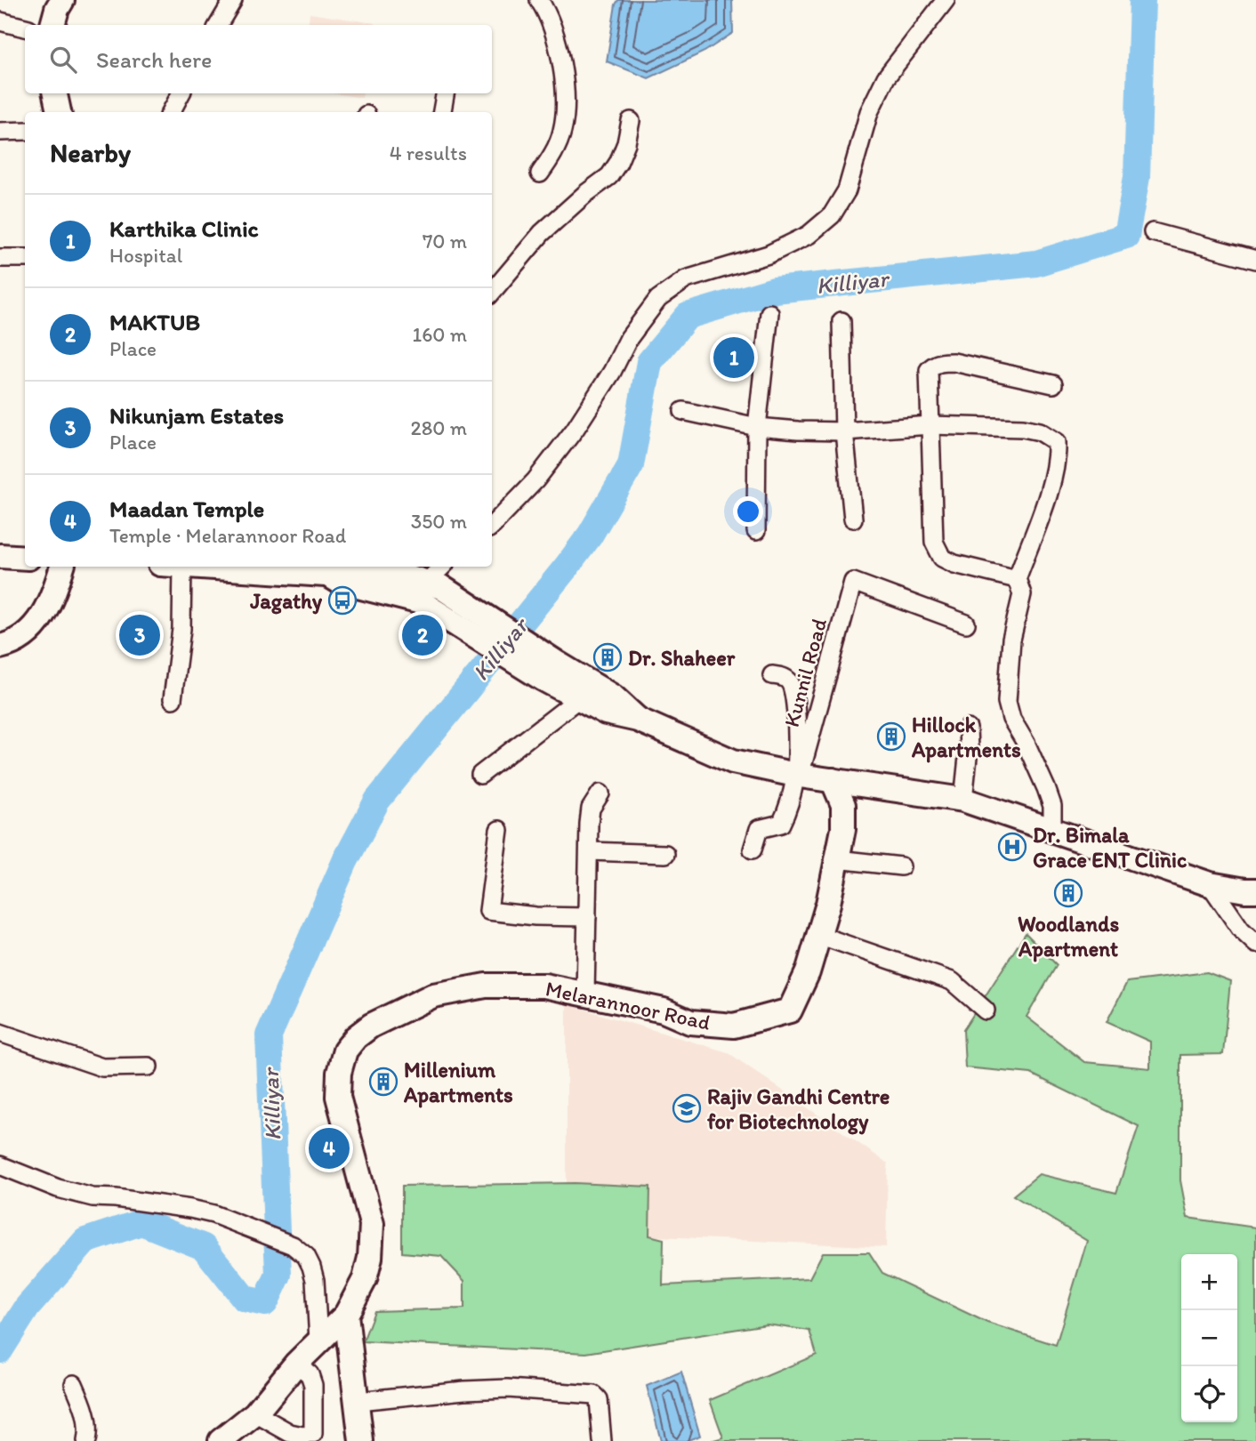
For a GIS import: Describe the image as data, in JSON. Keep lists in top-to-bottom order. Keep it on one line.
{"streets":{"street":["Kunnil Road","Melarannoor Road"]},"water":["Killiyar"],"places":{"bus stop":["Jagathy"],"building":["Dr. Shaheer","Hillock Apartments","Woodlands Apartment","Millenium Apartments"],"hospital":["Dr. Bimala Grace ENT Clinic"],"school or university":["Rajiv Gandhi Centre for Biotechnology"]},"page":{"search":"Search here","heading":["Nearby","4 results"],"list":[{"mark":"1","name":"Karthika Clinic","note":"Hospital","value":"70 m"},{"mark":"2","name":"MAKTUB","note":"Place","value":"160 m"},{"mark":"3","name":"Nikunjam Estates","note":"Place","value":"280 m"},{"mark":"4","name":"Maadan Temple","note":"Temple · Melarannoor Road","value":"350 m"}],"pins":["1","2","3","4"],"map_buttons":["+","−"]}}
